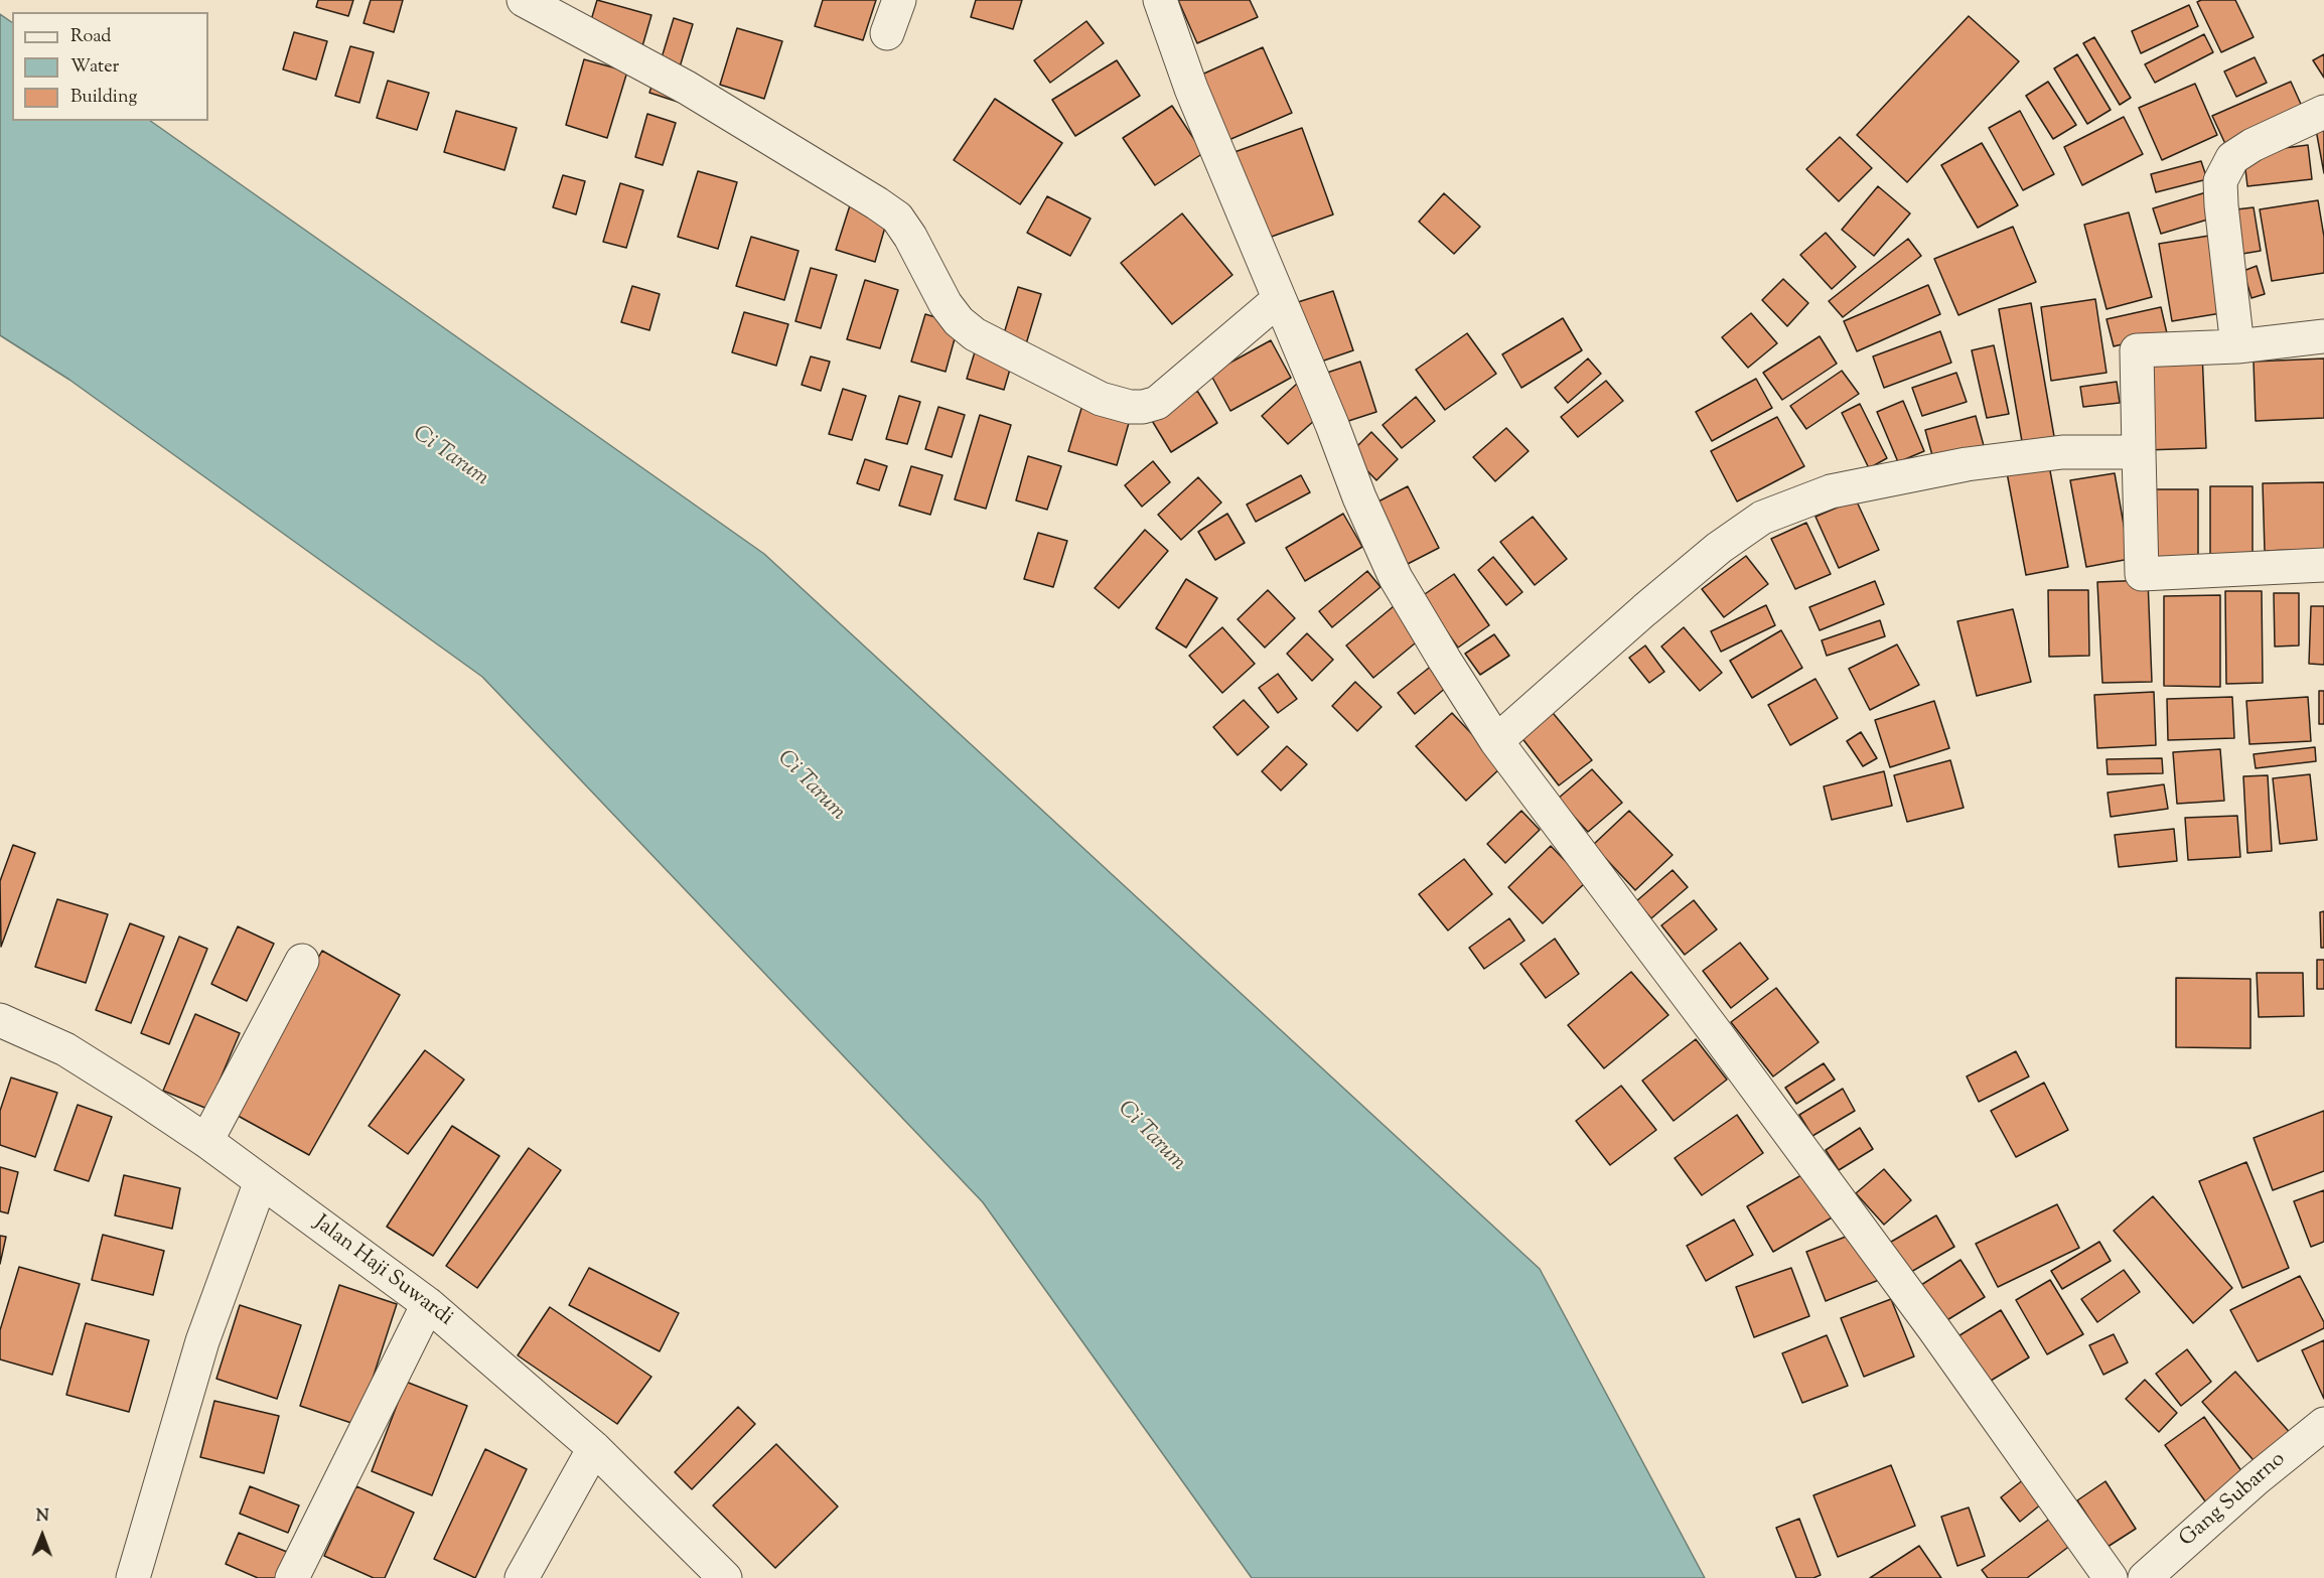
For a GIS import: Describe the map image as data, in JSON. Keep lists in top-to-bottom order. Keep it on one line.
{"streets":{"street":["Jalan Haji Suwardi","Gang Subarno"]},"water":["Ci Tarum"],"legend":["Road","Water","Building"],"north":"top"}
